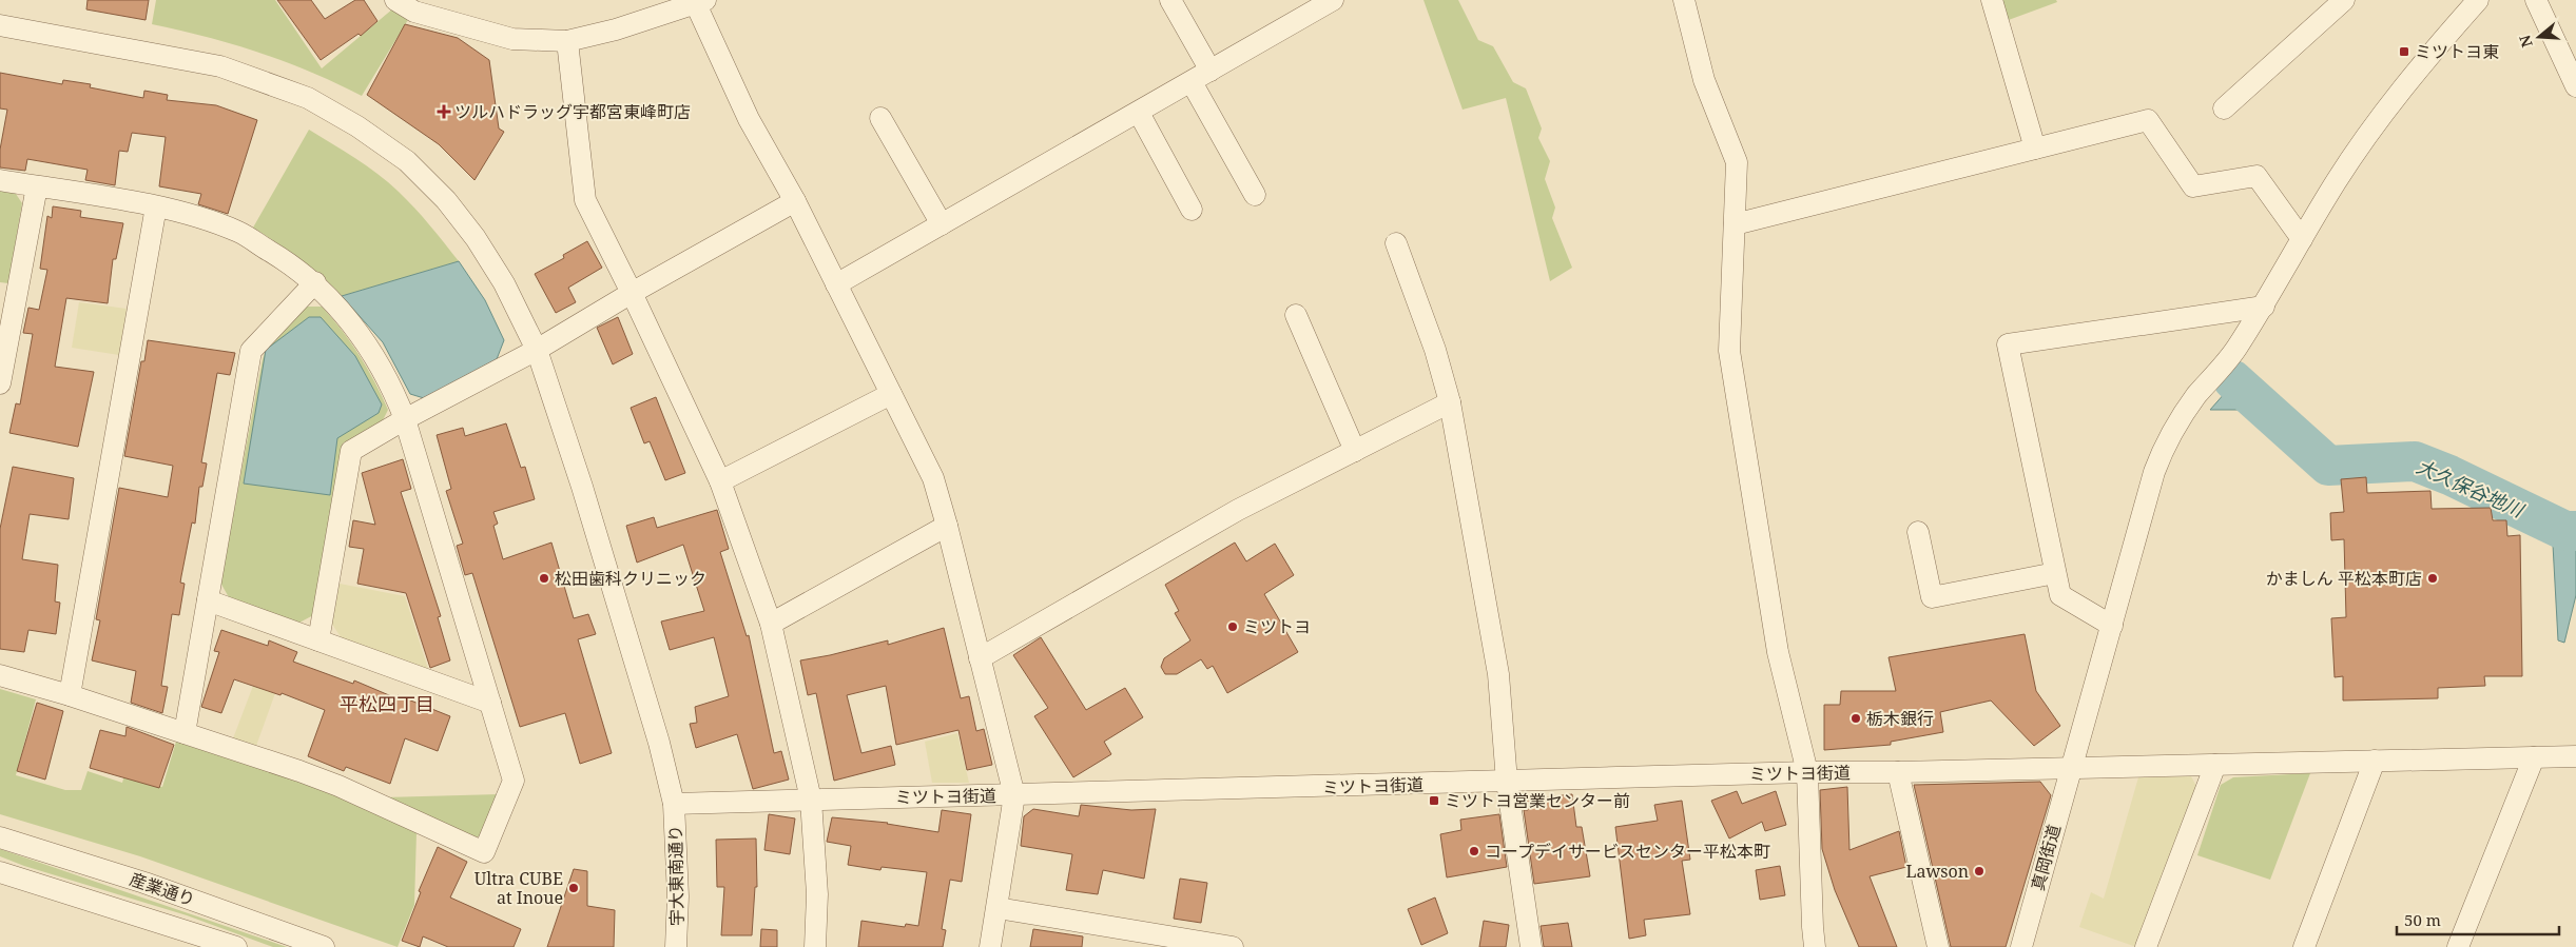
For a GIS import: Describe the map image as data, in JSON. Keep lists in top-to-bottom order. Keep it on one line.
{"streets":{"street":["ミツトヨ街道","真岡街道","宇大東南通り","産業通り"]},"crossings":[["ミツトヨ街道","真岡街道"],["ミツトヨ街道","宇大東南通り"]],"districts":["平松四丁目"],"water":["大久保谷地川"],"places":{"transit":["ミツトヨ東","ミツトヨ営業センター前"],"health":["ツルハドラッグ宇都宮東峰町店"],"other":["松田歯科クリニック","かましん 平松本町店","ミツトヨ","栃木銀行","コープデイサービスセンター平松本町","Lawson","Ultra CUBE at Inoue"]},"scale_bar":"50 m","north":"left"}
